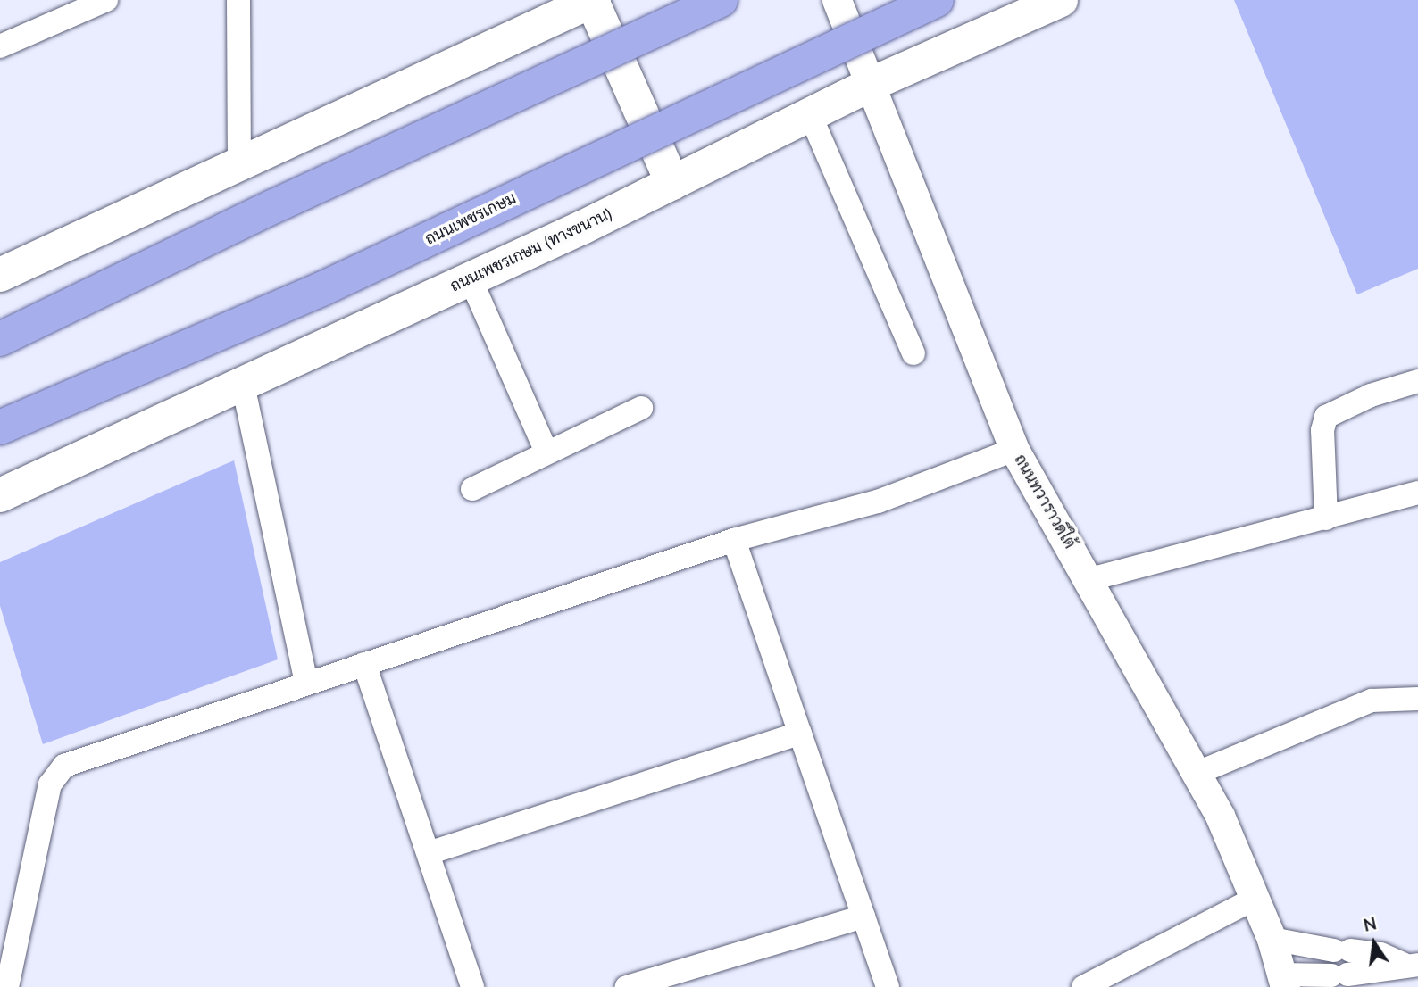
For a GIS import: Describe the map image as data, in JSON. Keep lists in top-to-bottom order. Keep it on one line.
{"streets":{"highway":["ถนนเพชรเกษม"],"main road":["ถนนเพชรเกษม (ทางขนาน)"],"street":["ถนนทวาราวดีใต้"]},"crossings":[["ถนนเพชรเกษม (ทางขนาน)","ถนนทวาราวดีใต้"]],"north":"top"}
